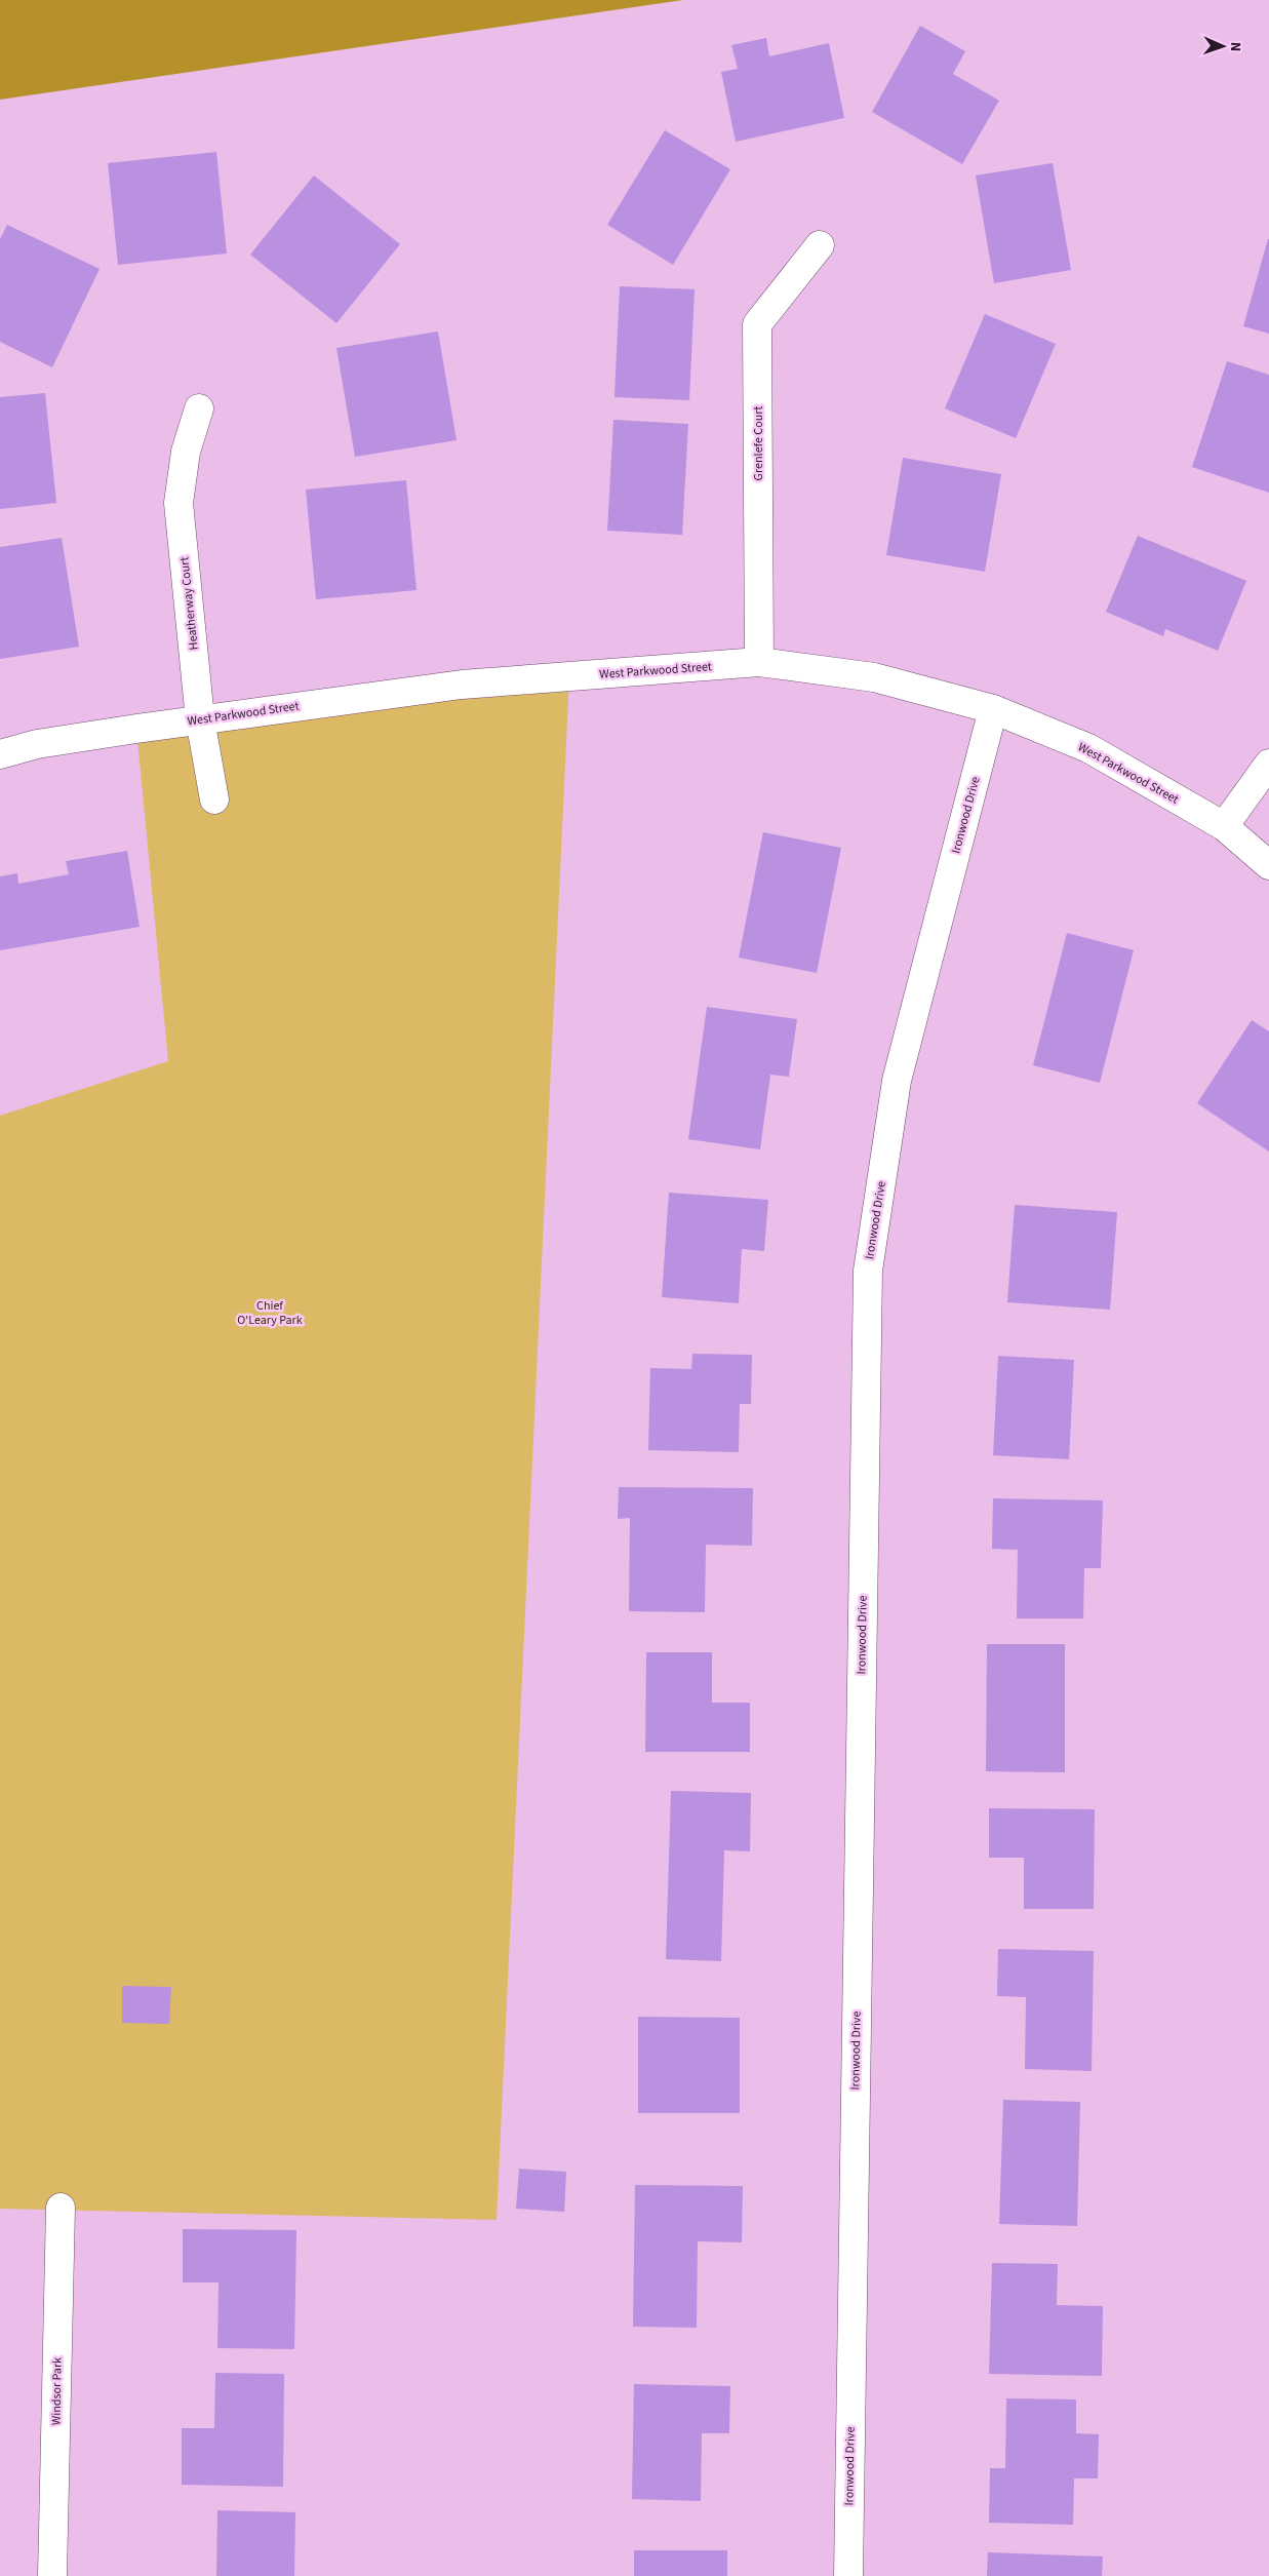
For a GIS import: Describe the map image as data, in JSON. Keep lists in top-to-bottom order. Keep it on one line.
{"streets":{"street":["Grenlefe Court","Heatherway Court","West Parkwood Street","Ironwood Drive","Windsor Park"]},"crossings":[["Grenlefe Court","West Parkwood Street"],["Heatherway Court","West Parkwood Street"],["West Parkwood Street","Ironwood Drive"]],"parks":["Chief O'Leary Park"],"north":"right"}
